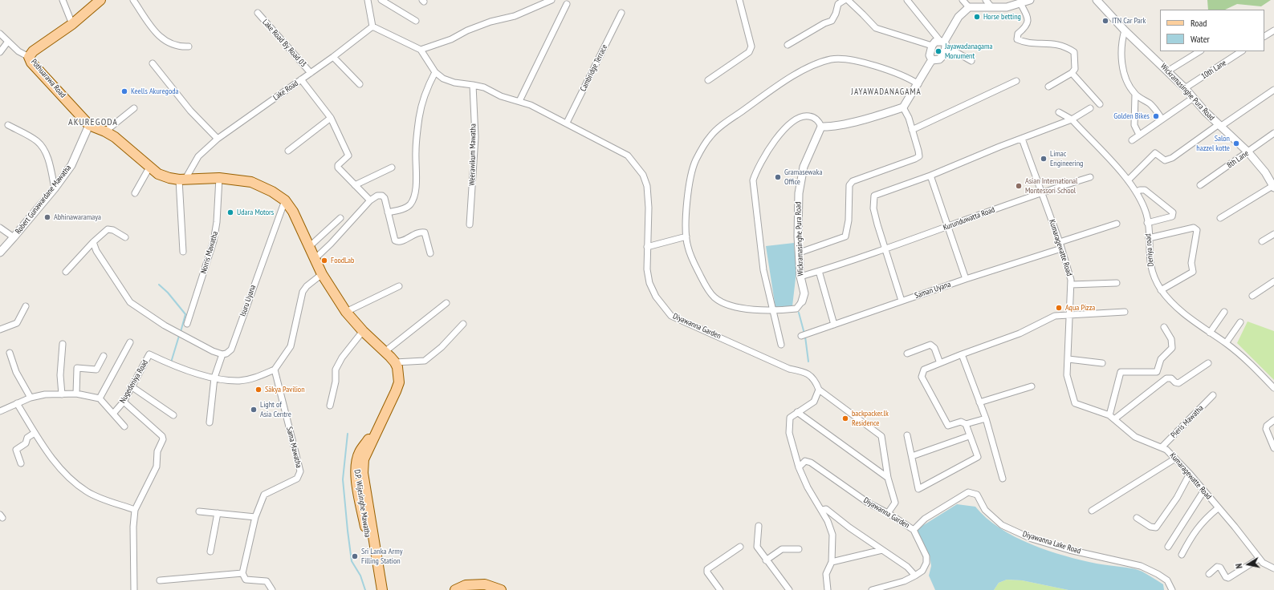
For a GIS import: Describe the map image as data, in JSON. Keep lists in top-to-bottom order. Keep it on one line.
{"streets":{"main road":["Pothuarawa Road","D.P. Wijesinghe Mawatha"],"street":["Lake Road By Road 03","Cambridge Terrace","10th Lane","Lake Road","Wickramasinghe Pura Road","Weerawikum Mawatha","8th Lane","Robert Gunawardane Mawatha","Kurunduwatta Road","Kumaragewatte Road","Deniya road","Norris Mawatha","Saman Uyana","Isuru Uyana","Diyawanna Garden","Nugedeniya Road","Pieris Mawatha","Sama Mawatha","Diyawanna Lake Road"]},"crossings":[["Lake Road By Road 03","Lake Road"],["Cambridge Terrace","Diyawanna Garden"],["10th Lane","Wickramasinghe Pura Road"],["Pothuarawa Road","Robert Gunawardane Mawatha"],["Wickramasinghe Pura Road","8th Lane"],["Wickramasinghe Pura Road","Kurunduwatta Road"],["Weerawikum Mawatha","Diyawanna Garden"],["Kurunduwatta Road","Kumaragewatte Road"],["Kumaragewatte Road","Saman Uyana"],["Kumaragewatte Road","Pieris Mawatha"],["Diyawanna Garden","Diyawanna Lake Road"],["Nugedeniya Road","Sama Mawatha"]],"districts":["JAYAWADANAGAMA","AKUREGODA"],"places":["Horse betting","ITN Car Park","Jayawadanagama Monument","Keells Akuregoda","Golden Bikes","Salon hazzel kotte","Limac Engineering","Gramasewaka Office","Asian International Montessori School","Udara Motors","Abhinawaramaya","FoodLab","Aqua Pizza","Sākya Pavilion","Light of Asia Centre","backpacker.lk Residence","Sri Lanka Army Filling Station"],"legend":["Road","Water"],"north":"left"}
